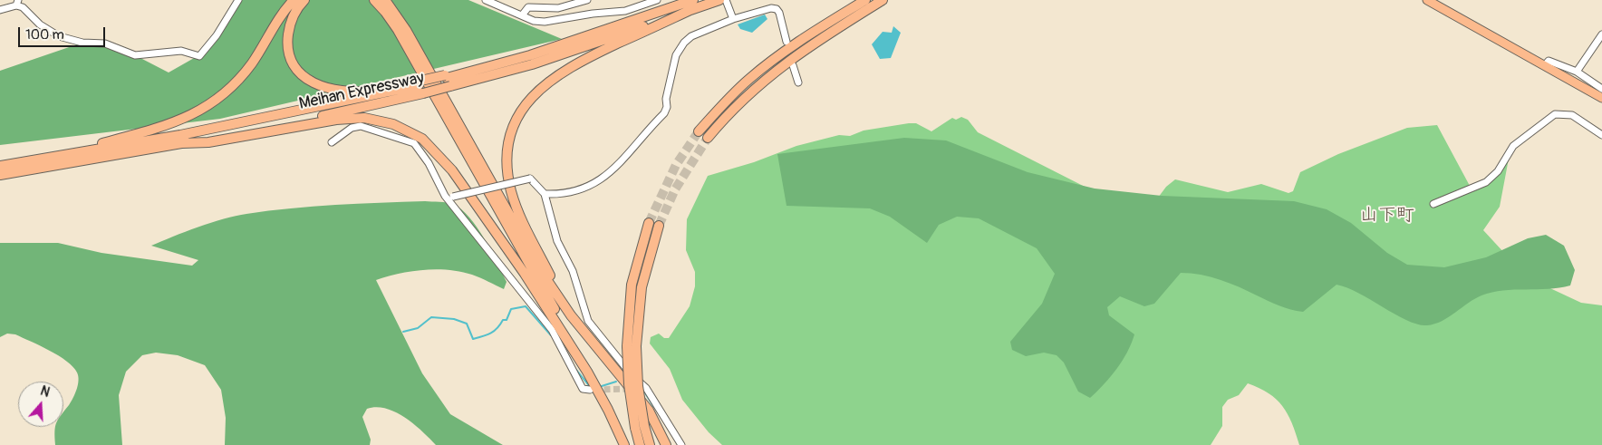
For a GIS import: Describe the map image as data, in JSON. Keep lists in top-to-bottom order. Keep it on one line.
{"streets":{"highway":["Meihan Expressway"]},"districts":["山下町"],"scale_bar":"100 m","north":"top"}
